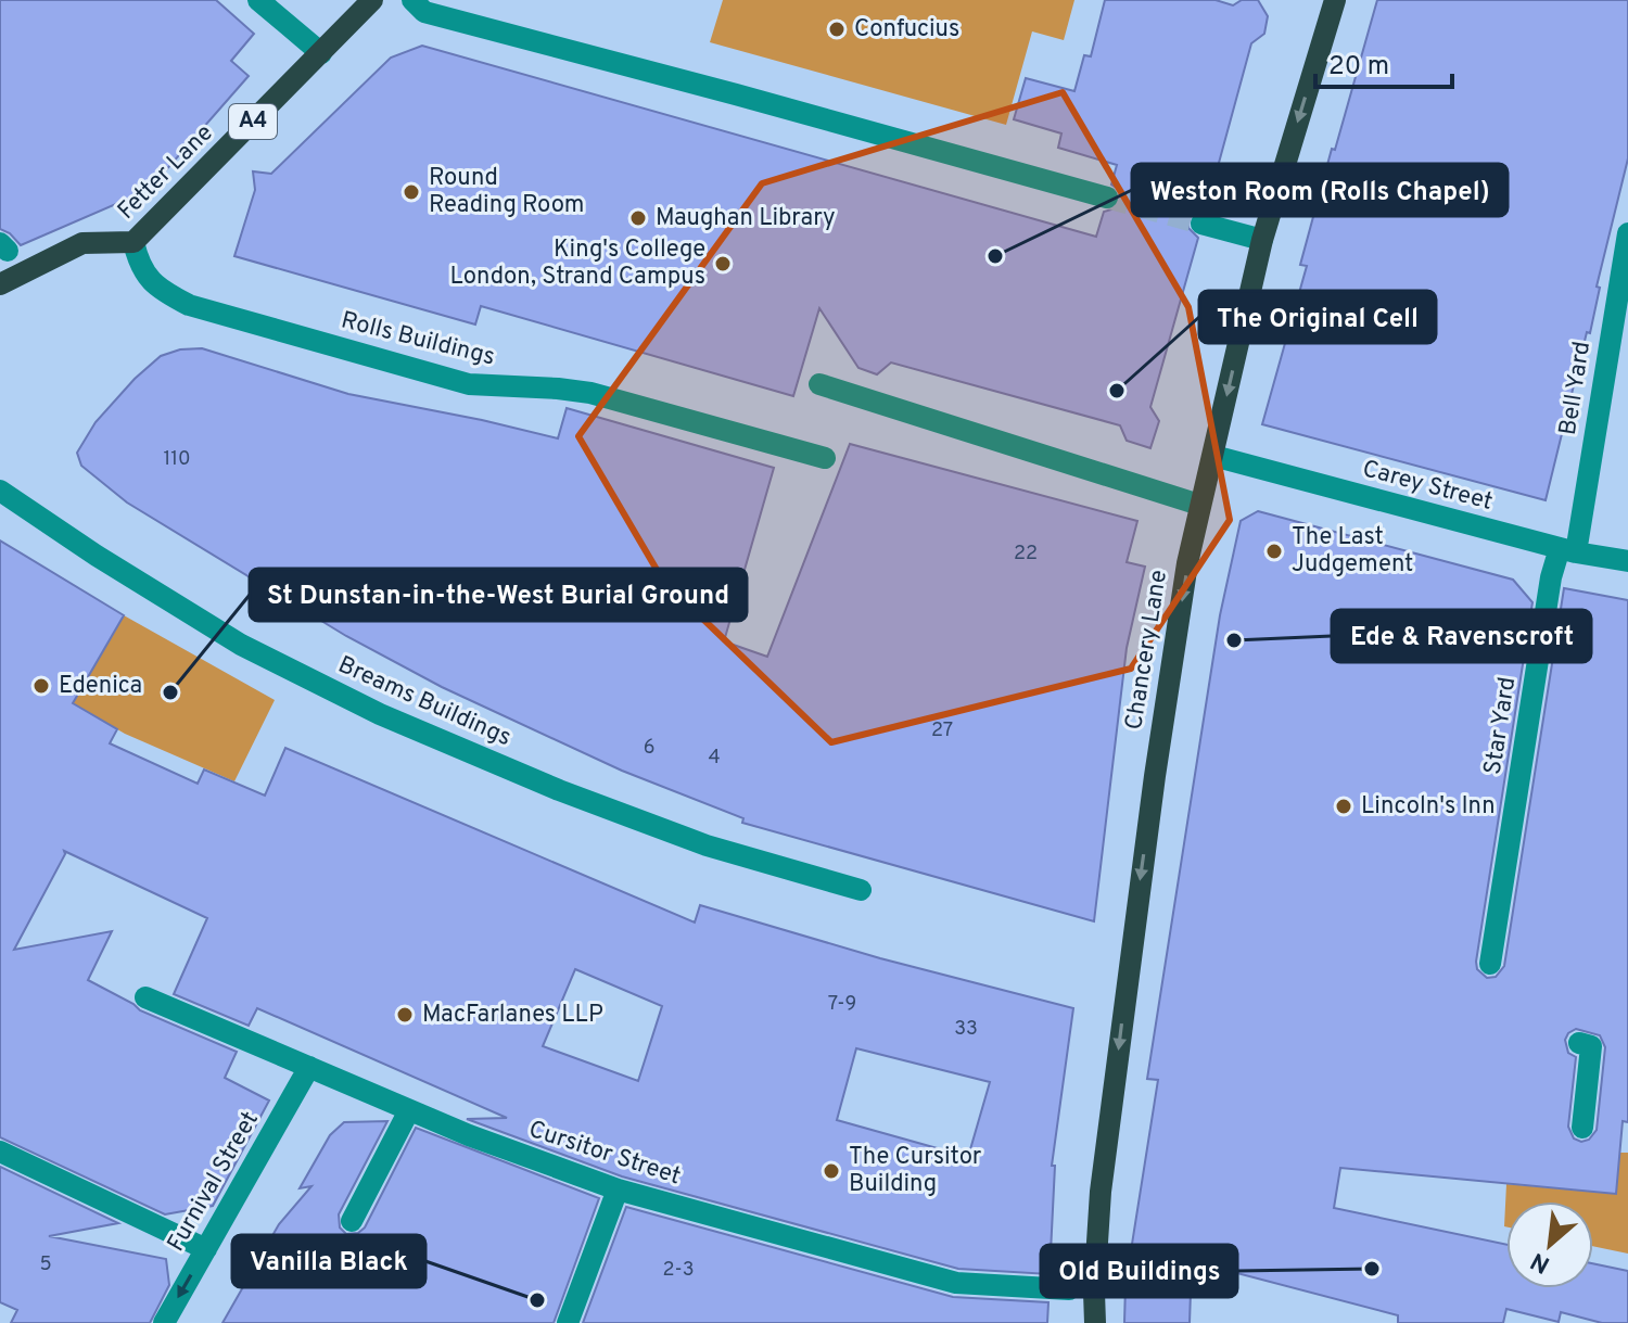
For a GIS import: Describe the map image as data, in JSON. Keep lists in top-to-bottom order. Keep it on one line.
{"streets":{"main road":["A4","Fetter Lane","Chancery Lane"],"street":["Rolls Buildings","Bell Yard","Carey Street","Breams Buildings","Star Yard","Cursitor Street","Furnival Street"]},"crossings":[["Fetter Lane","Rolls Buildings"],["Bell Yard","Carey Street"],["Bell Yard","Star Yard"],["Carey Street","Chancery Lane"],["Carey Street","Star Yard"],["Cursitor Street","Furnival Street"]],"one_way":["Chancery Lane"],"places":["Confucius","Round Reading Room","Maughan Library","Weston Room (Rolls Chapel)","King's College London, Strand Campus","The Original Cell","The Last Judgement","Ede & Ravenscroft","Edenica","St Dunstan-in-the-West Burial Ground","Lincoln's Inn","MacFarlanes LLP","The Cursitor Building","Old Buildings","Vanilla Black"],"house_numbers":["110","22","27","6","4","7-9","33","5","2-3"],"scale_bar":"20 m","north":"bottom left"}
